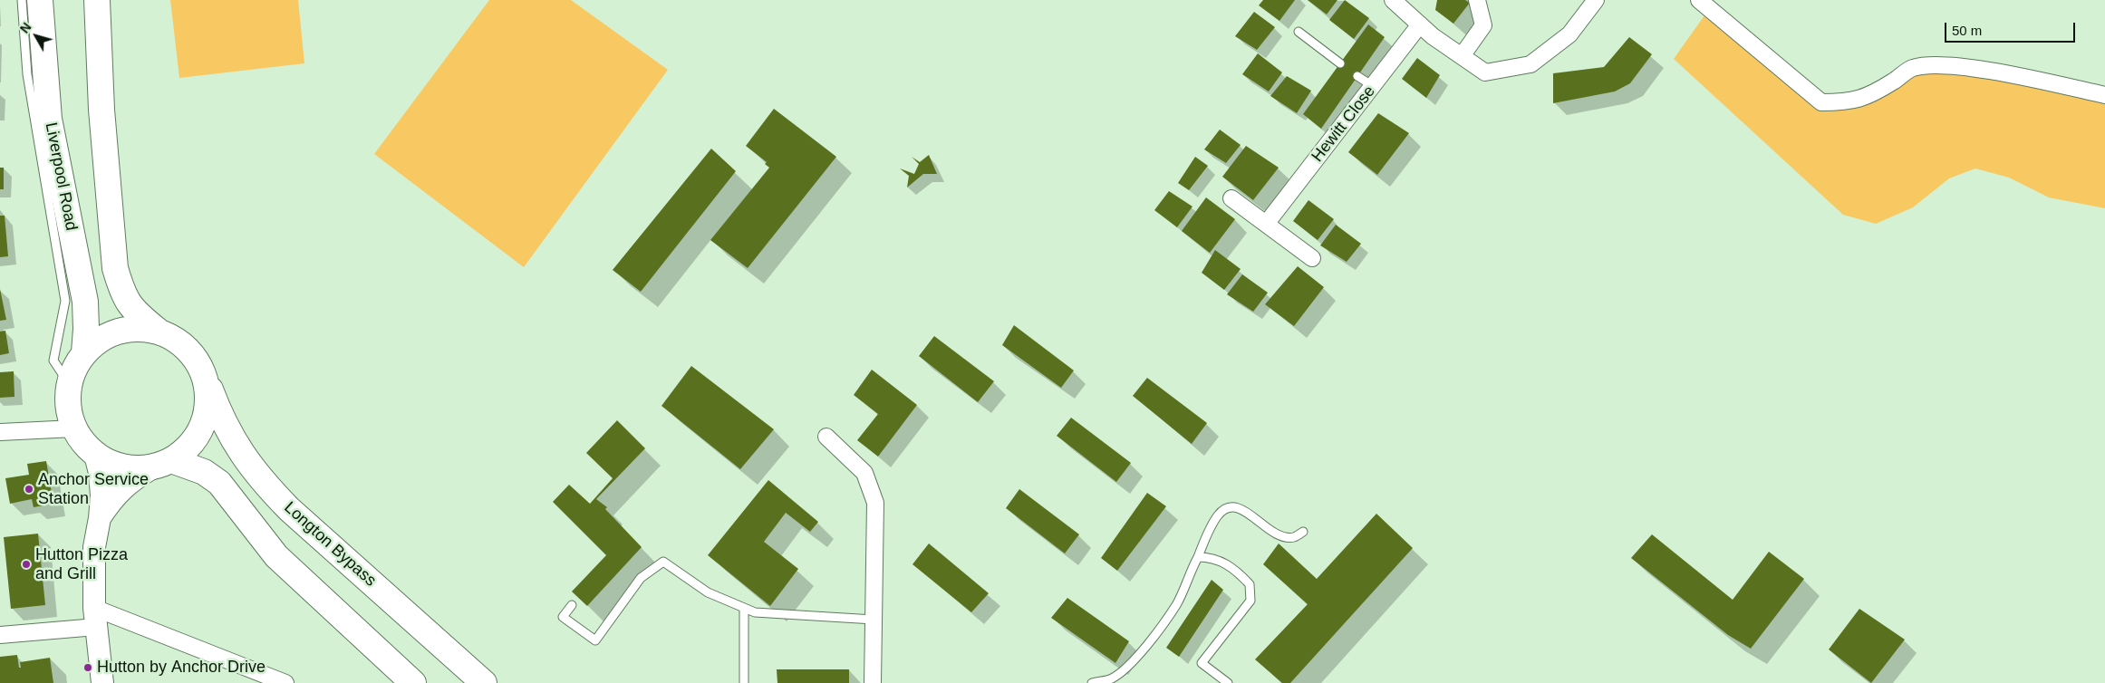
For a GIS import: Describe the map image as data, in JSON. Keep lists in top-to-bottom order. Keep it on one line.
{"streets":{"highway":["Liverpool Road","Longton Bypass"],"street":["Hewitt Close"]},"crossings":[["Liverpool Road","Longton Bypass"]],"places":["Anchor Service Station","Hutton Pizza and Grill","Hutton by Anchor Drive"],"scale_bar":"50 m","north":"top left"}
